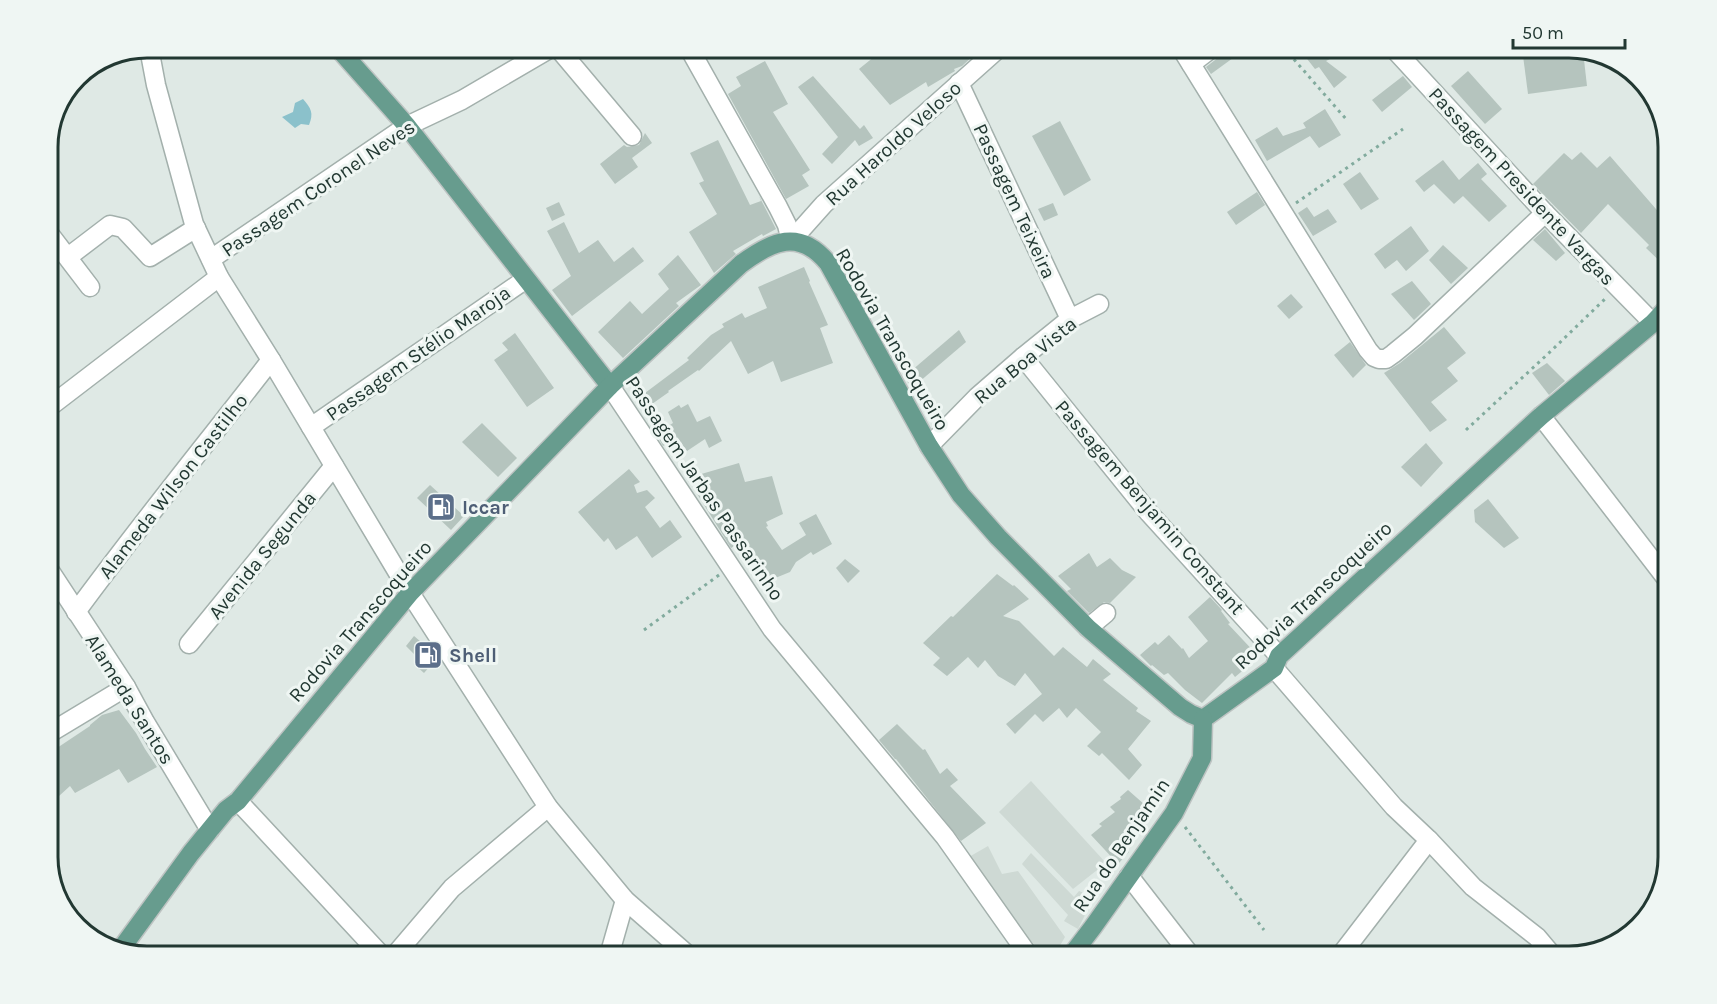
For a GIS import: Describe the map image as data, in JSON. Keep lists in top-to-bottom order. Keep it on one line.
{"streets":{"main road":["Rodovia Transcoqueiro","Passagem Jarbas Passarinho","Rua do Benjamin"],"street":["Rua Haroldo Veloso","Passagem Presidente Vargas","Passagem Coronel Neves","Passagem Teixeira","Passagem Stélio Maroja","Rua Boa Vista","Alameda Wilson Castilho","Passagem Benjamin Constant","Avenida Segunda","Alameda Santos"]},"crossings":[["Rua Haroldo Veloso","Passagem Teixeira"],["Rua Haroldo Veloso","Rodovia Transcoqueiro"],["Passagem Coronel Neves","Passagem Jarbas Passarinho"],["Passagem Teixeira","Rua Boa Vista"],["Rodovia Transcoqueiro","Rua Boa Vista"],["Rodovia Transcoqueiro","Passagem Jarbas Passarinho"],["Rodovia Transcoqueiro","Passagem Benjamin Constant"],["Rodovia Transcoqueiro","Alameda Santos"],["Rodovia Transcoqueiro","Rua do Benjamin"],["Passagem Stélio Maroja","Passagem Jarbas Passarinho"],["Rua Boa Vista","Passagem Benjamin Constant"],["Alameda Wilson Castilho","Alameda Santos"]],"places":{"fuel station":["Iccar","Shell"]},"scale_bar":"50 m"}
